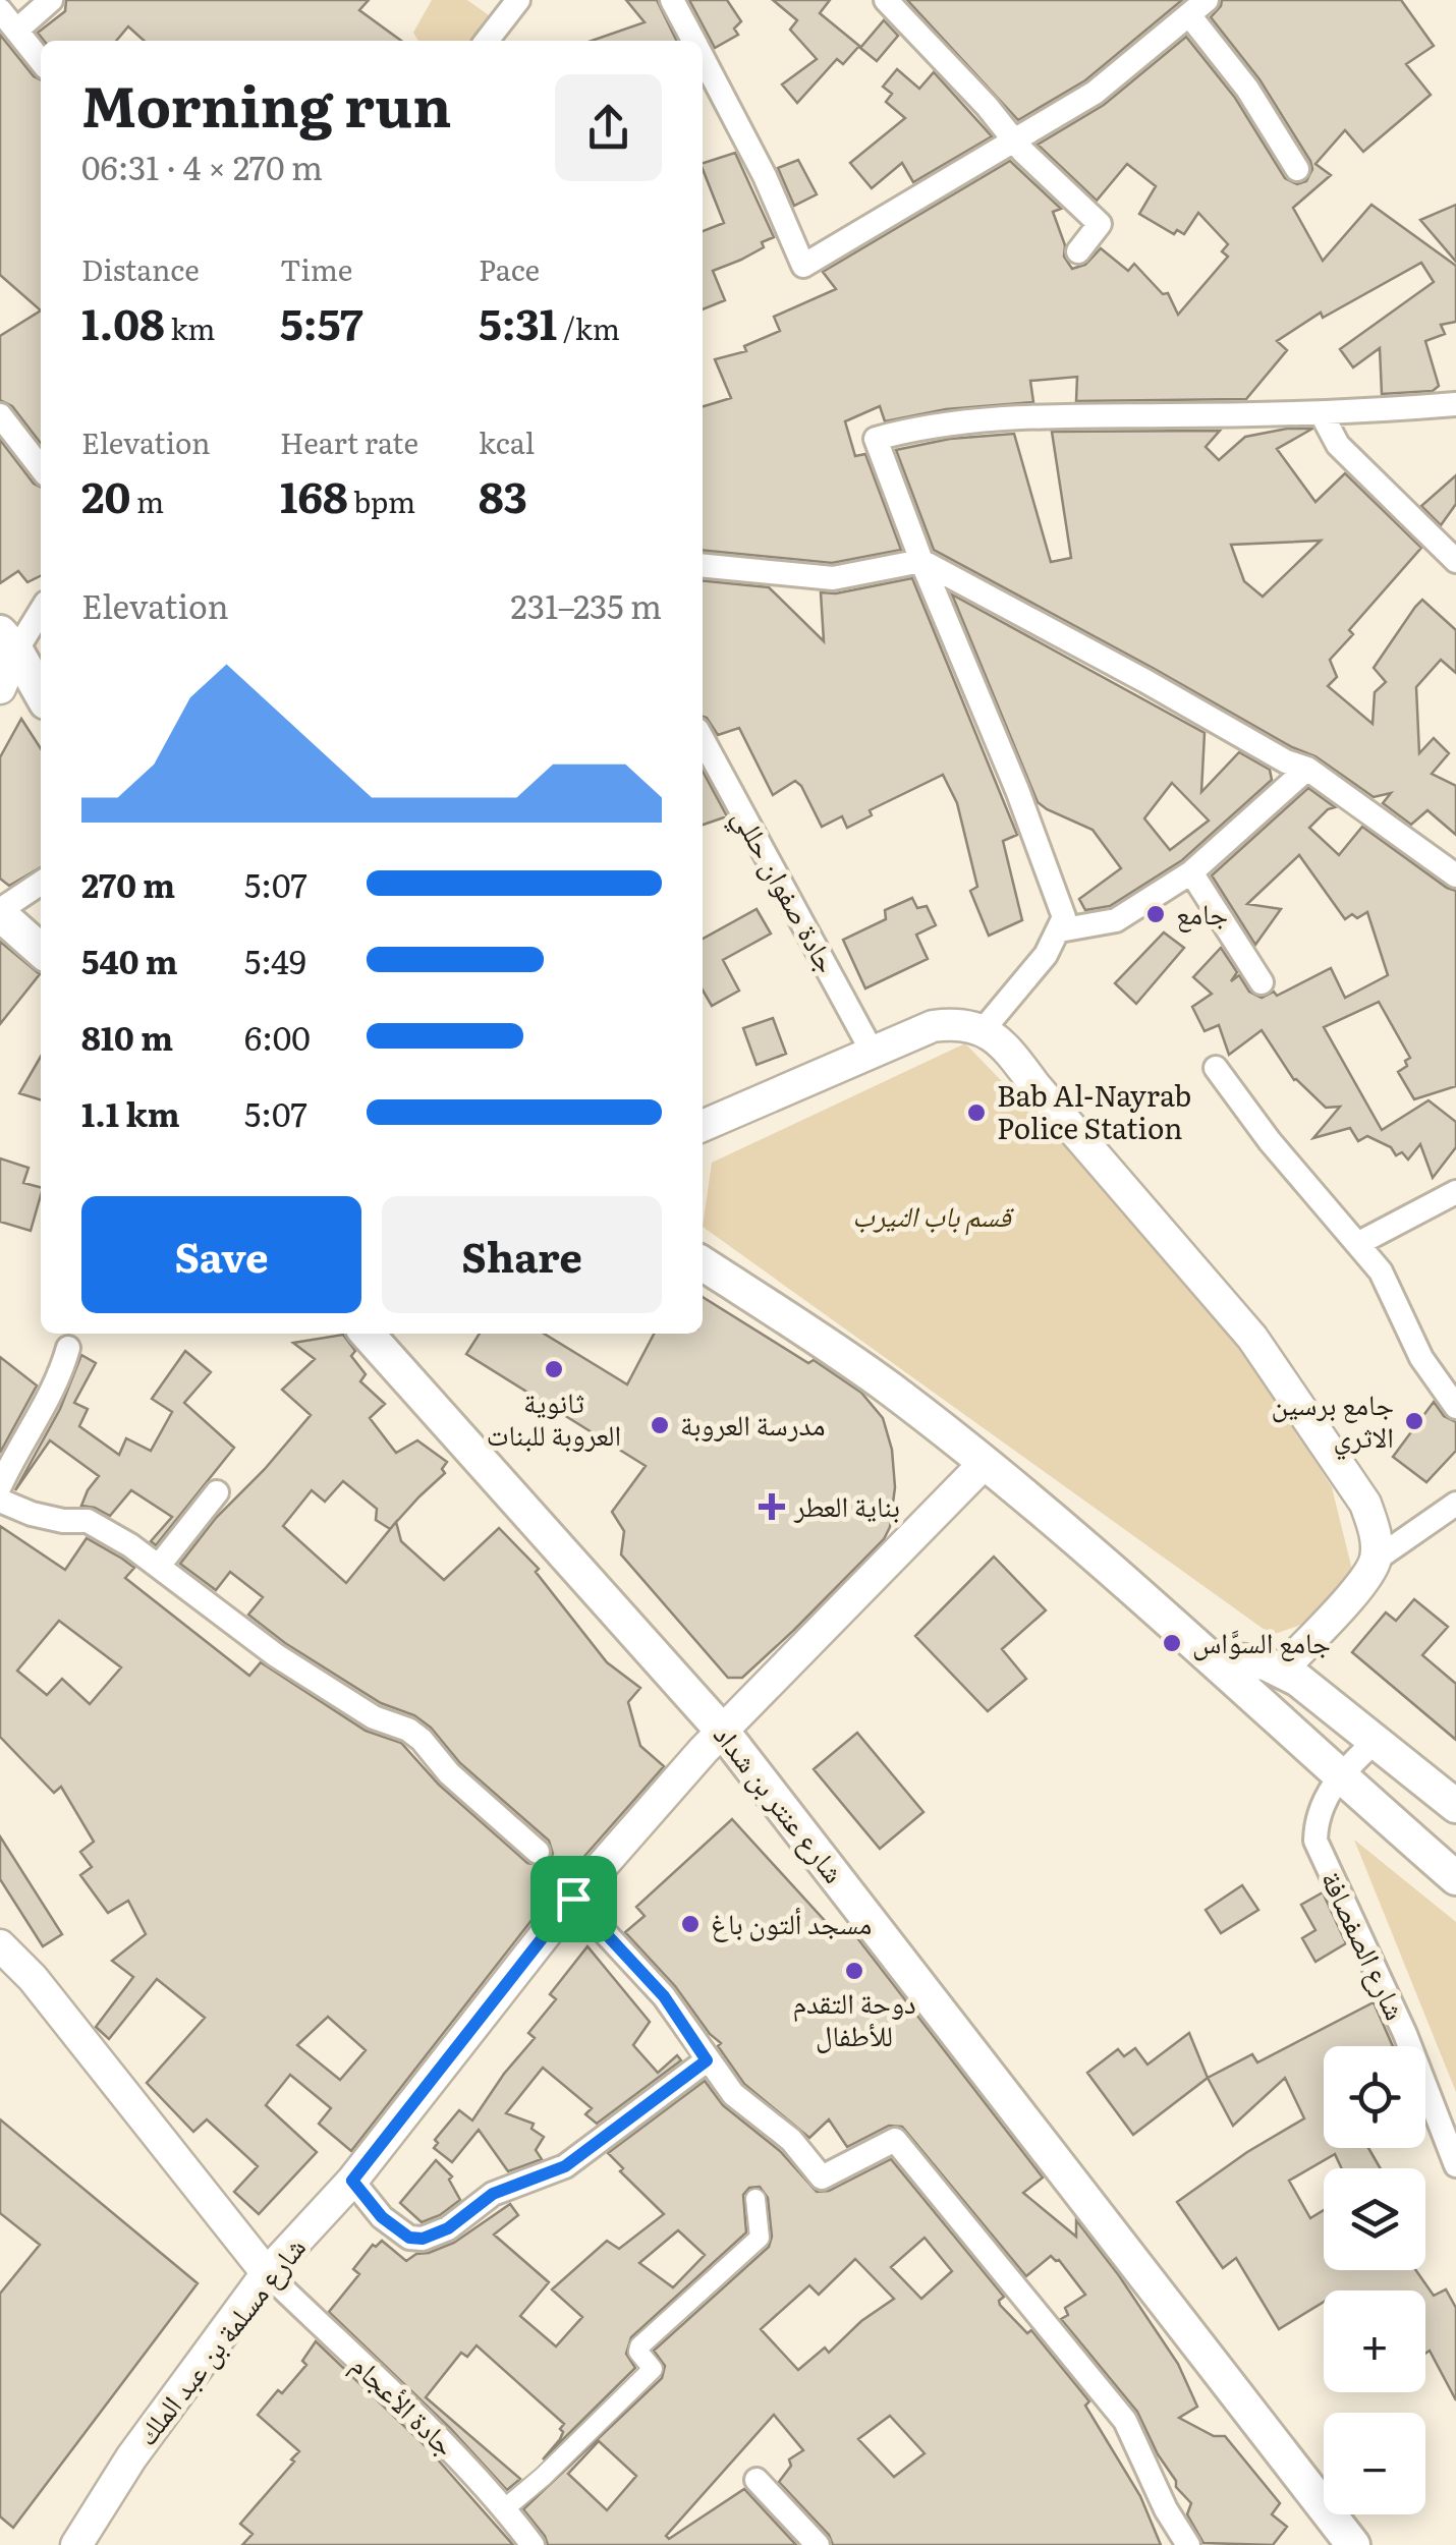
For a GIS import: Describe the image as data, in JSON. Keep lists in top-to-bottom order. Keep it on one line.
{"streets":{"main road":["شارع عنتر بن شداد"],"street":["جادة صفوان حللي","شارع الصفصافة","شارع مسلمة بن عبد الملك","جادة الأعجام"]},"crossings":[["شارع عنتر بن شداد","شارع مسلمة بن عبد الملك"],["شارع مسلمة بن عبد الملك","جادة الأعجام"]],"parks":["قسم باب النيرب"],"places":{"other":["جامع","Bab Al-Nayrab Police Station","ثانوية العروبة للبنات","جامع برسين الاثري","مدرسة العروبة","جامع السوَّاس","مسجد ألتون باغ","دوحة التقدم للأطفال"],"health":["بناية العطر"]},"page":{"heading":["Morning run","06:31 · 4 × 270 m"],"stats":[["Distance","1.08 km"],["Time","5:57"],["Pace","5:31 /km"],["Elevation","20 m"],["Heart rate","168 bpm"],["kcal","83"]],"chart":["Elevation","231–235 m"],"list":[{"name":"270 m","note":"5:07"},{"name":"540 m","note":"5:49"},{"name":"810 m","note":"6:00"},{"name":"1.1 km","note":"5:07"}],"buttons":["Save","Share"],"map_buttons":["+","−"]}}
